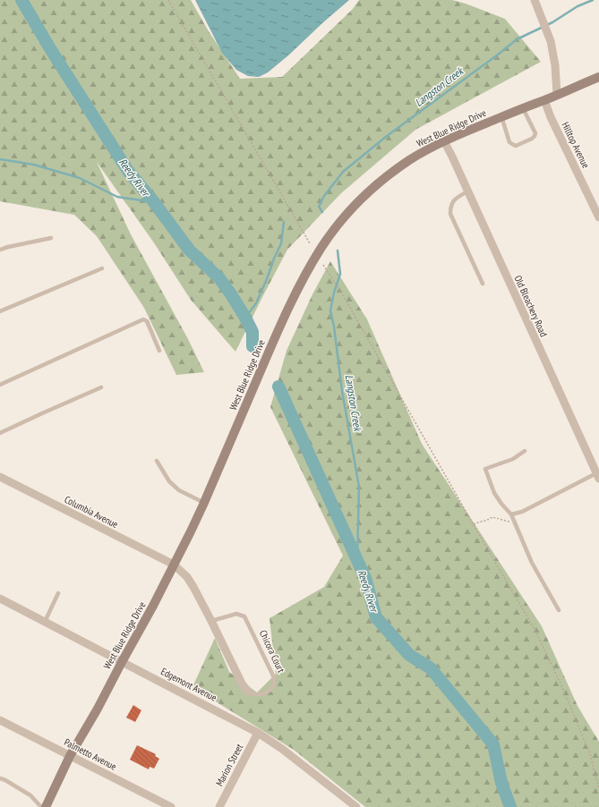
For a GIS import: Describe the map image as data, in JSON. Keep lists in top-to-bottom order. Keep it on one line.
{"streets":{"main road":["West Blue Ridge Drive"],"street":["Hilltop Avenue","Old Bleachery Road","Columbia Avenue","Chicora Court","Edgemont Avenue","Palmetto Avenue","Marion Street"]},"crossings":[["West Blue Ridge Drive","Hilltop Avenue"],["West Blue Ridge Drive","Old Bleachery Road"],["West Blue Ridge Drive","Columbia Avenue"],["West Blue Ridge Drive","Chicora Court"],["West Blue Ridge Drive","Edgemont Avenue"],["West Blue Ridge Drive","Palmetto Avenue"],["Columbia Avenue","Chicora Court"],["Edgemont Avenue","Marion Street"]],"water":["Langston Creek","Reedy River"]}
